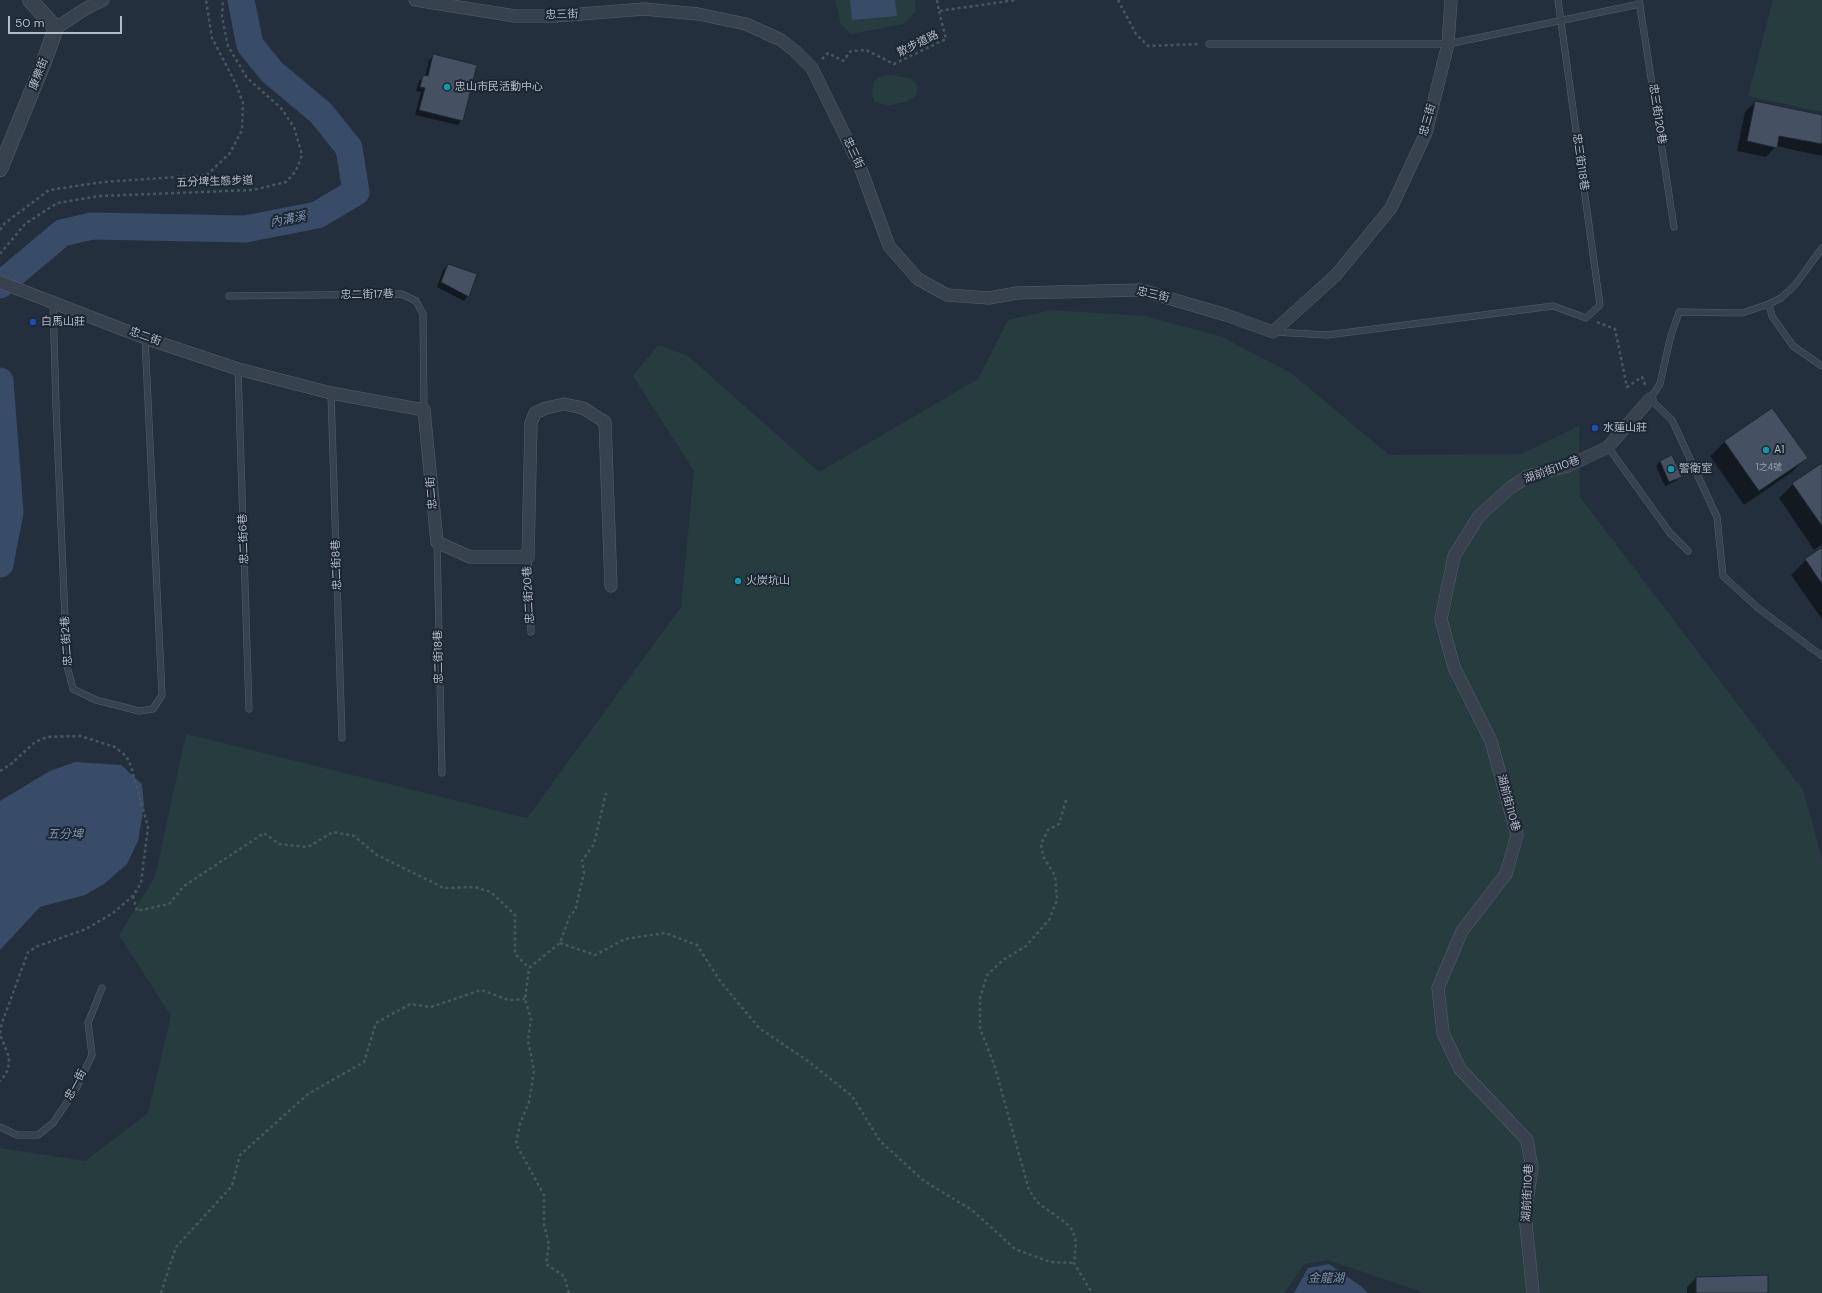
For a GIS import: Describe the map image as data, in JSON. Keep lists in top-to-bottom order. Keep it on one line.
{"streets":{"street":["忠三街","康樂街","忠二街","湖前街110巷"],"lane":["忠三街120巷","忠三街118巷","忠二街17巷","忠二街6巷","忠二街8巷","忠二街20巷","忠二街2巷","忠二街18巷","忠一街"],"path":["散步道路","五分埤生態步道"]},"crossings":[["忠三街","散步道路"],["忠三街","忠三街118巷"],["忠二街17巷","忠二街"],["忠二街","忠二街6巷"],["忠二街","忠二街8巷"],["忠二街","忠二街2巷"],["忠二街","忠二街18巷"]],"water":["內溝溪","五分埤","金龍湖"],"places":["忠山市民活動中心","白馬山莊","水蓮山莊","A1","警衛室","火炭坑山"],"house_numbers":["1之4號"],"scale_bar":"50 m"}
